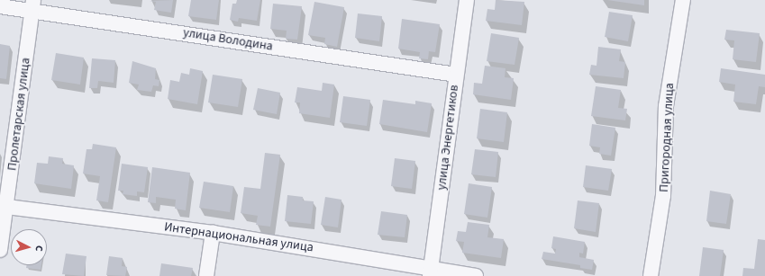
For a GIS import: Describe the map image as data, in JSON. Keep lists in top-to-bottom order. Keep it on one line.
{"streets":{"street":["улица Володина","Пролетарская улица","улица Энергетиков","Пригородная улица","Интернациональная улица"]},"crossings":[["улица Володина","Пролетарская улица"],["улица Володина","улица Энергетиков"],["Пролетарская улица","Интернациональная улица"],["улица Энергетиков","Интернациональная улица"]],"north":"right"}
